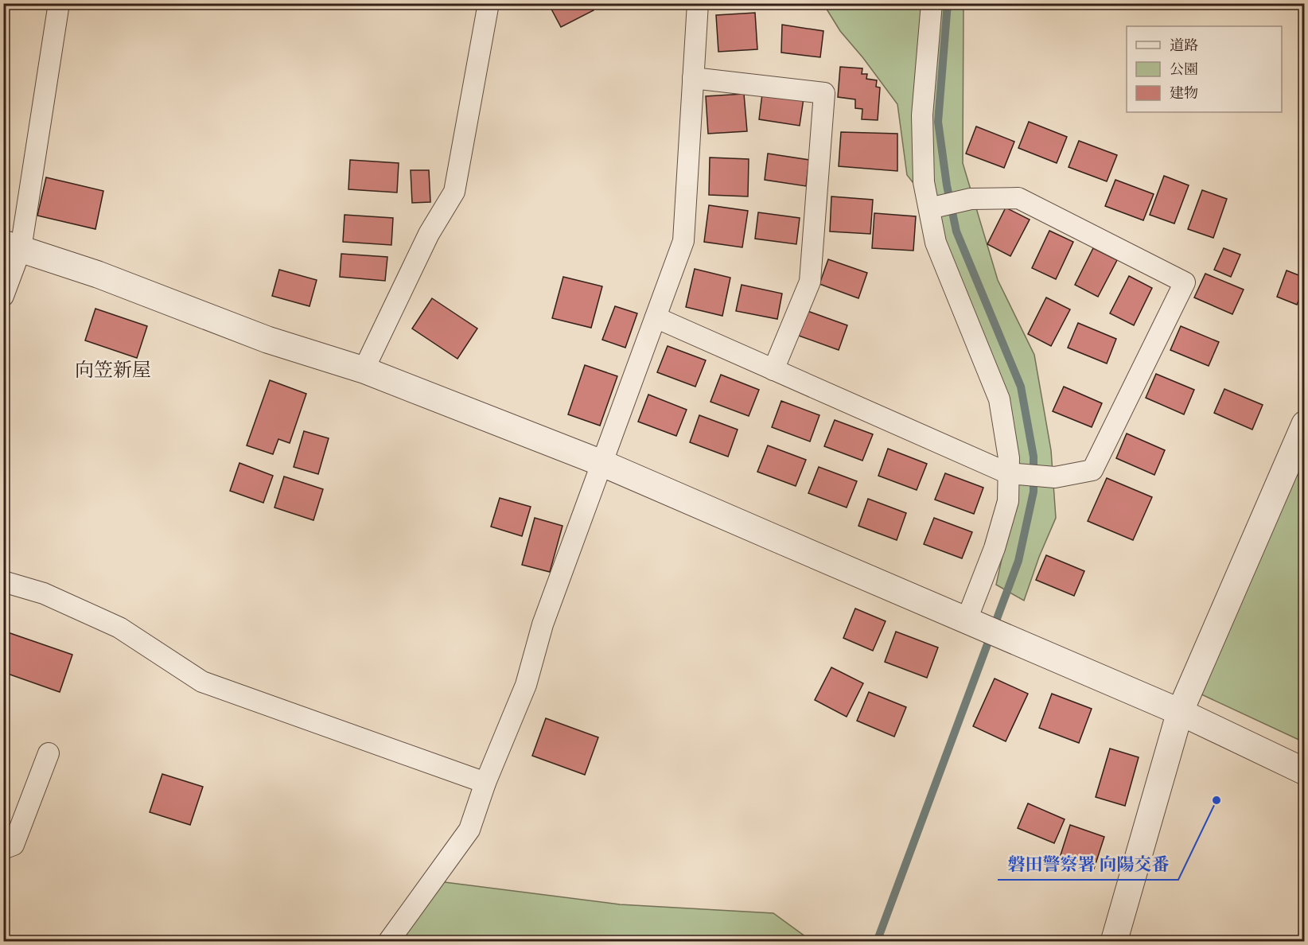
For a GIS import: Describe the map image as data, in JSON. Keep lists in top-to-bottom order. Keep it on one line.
{"districts":["向笠新屋"],"places":["磐田警察署 向陽交番"],"legend":["道路","公園","建物"]}
